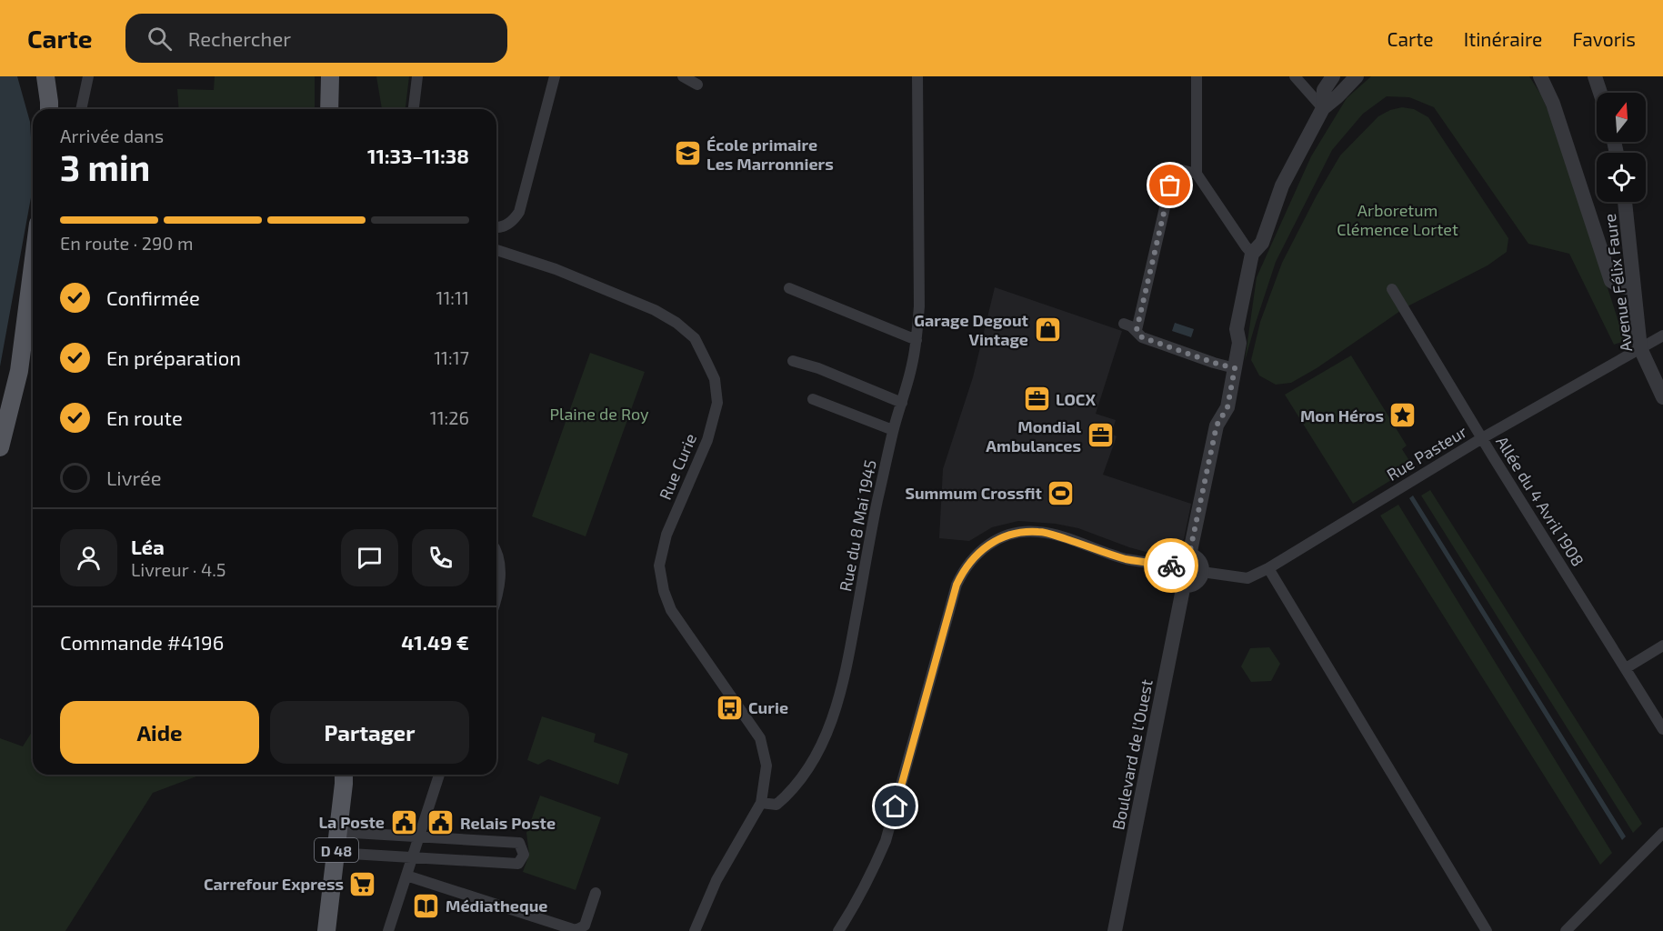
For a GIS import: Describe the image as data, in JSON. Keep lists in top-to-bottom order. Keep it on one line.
{"streets":{"main road":["D 48"],"street":["Avenue Félix Faure","Rue Pasteur","Rue Curie","Allée du 4 Avril 1908","Rue du 8 Mai 1945","Boulevard de l'Ouest"]},"crossings":[["Avenue Félix Faure","Rue Pasteur"],["Rue Pasteur","Allée du 4 Avril 1908"],["Rue Pasteur","Boulevard de l'Ouest"],["Rue Curie","Rue du 8 Mai 1945"]],"parks":["Arboretum Clémence Lortet","Plaine de Roy"],"places":{"school or university":["École primaire Les Marronniers"],"shop":["Garage Degout Vintage"],"office":["LOCX","Mondial Ambulances"],"place":["Mon Héros"],"sports":["Summum Crossfit"],"bus stop":["Curie"],"public building":["La Poste","Relais Poste"],"supermarket":["Carrefour Express"],"library":["Médiatheque"]},"north":"top","page":{"header":"Carte","search":"Rechercher","nav":["Carte","Itinéraire","Favoris"],"heading":["3 min","Arrivée dans","11:33–11:38"],"panel":["Léa","Livreur · 4.5","Commande #4196","41.49 €"],"bar":"En route · 290 m","list":[["Confirmée","11:11"],["En préparation","11:17"],["En route","11:26"],"Livrée"],"buttons":["Aide","Partager"]}}
